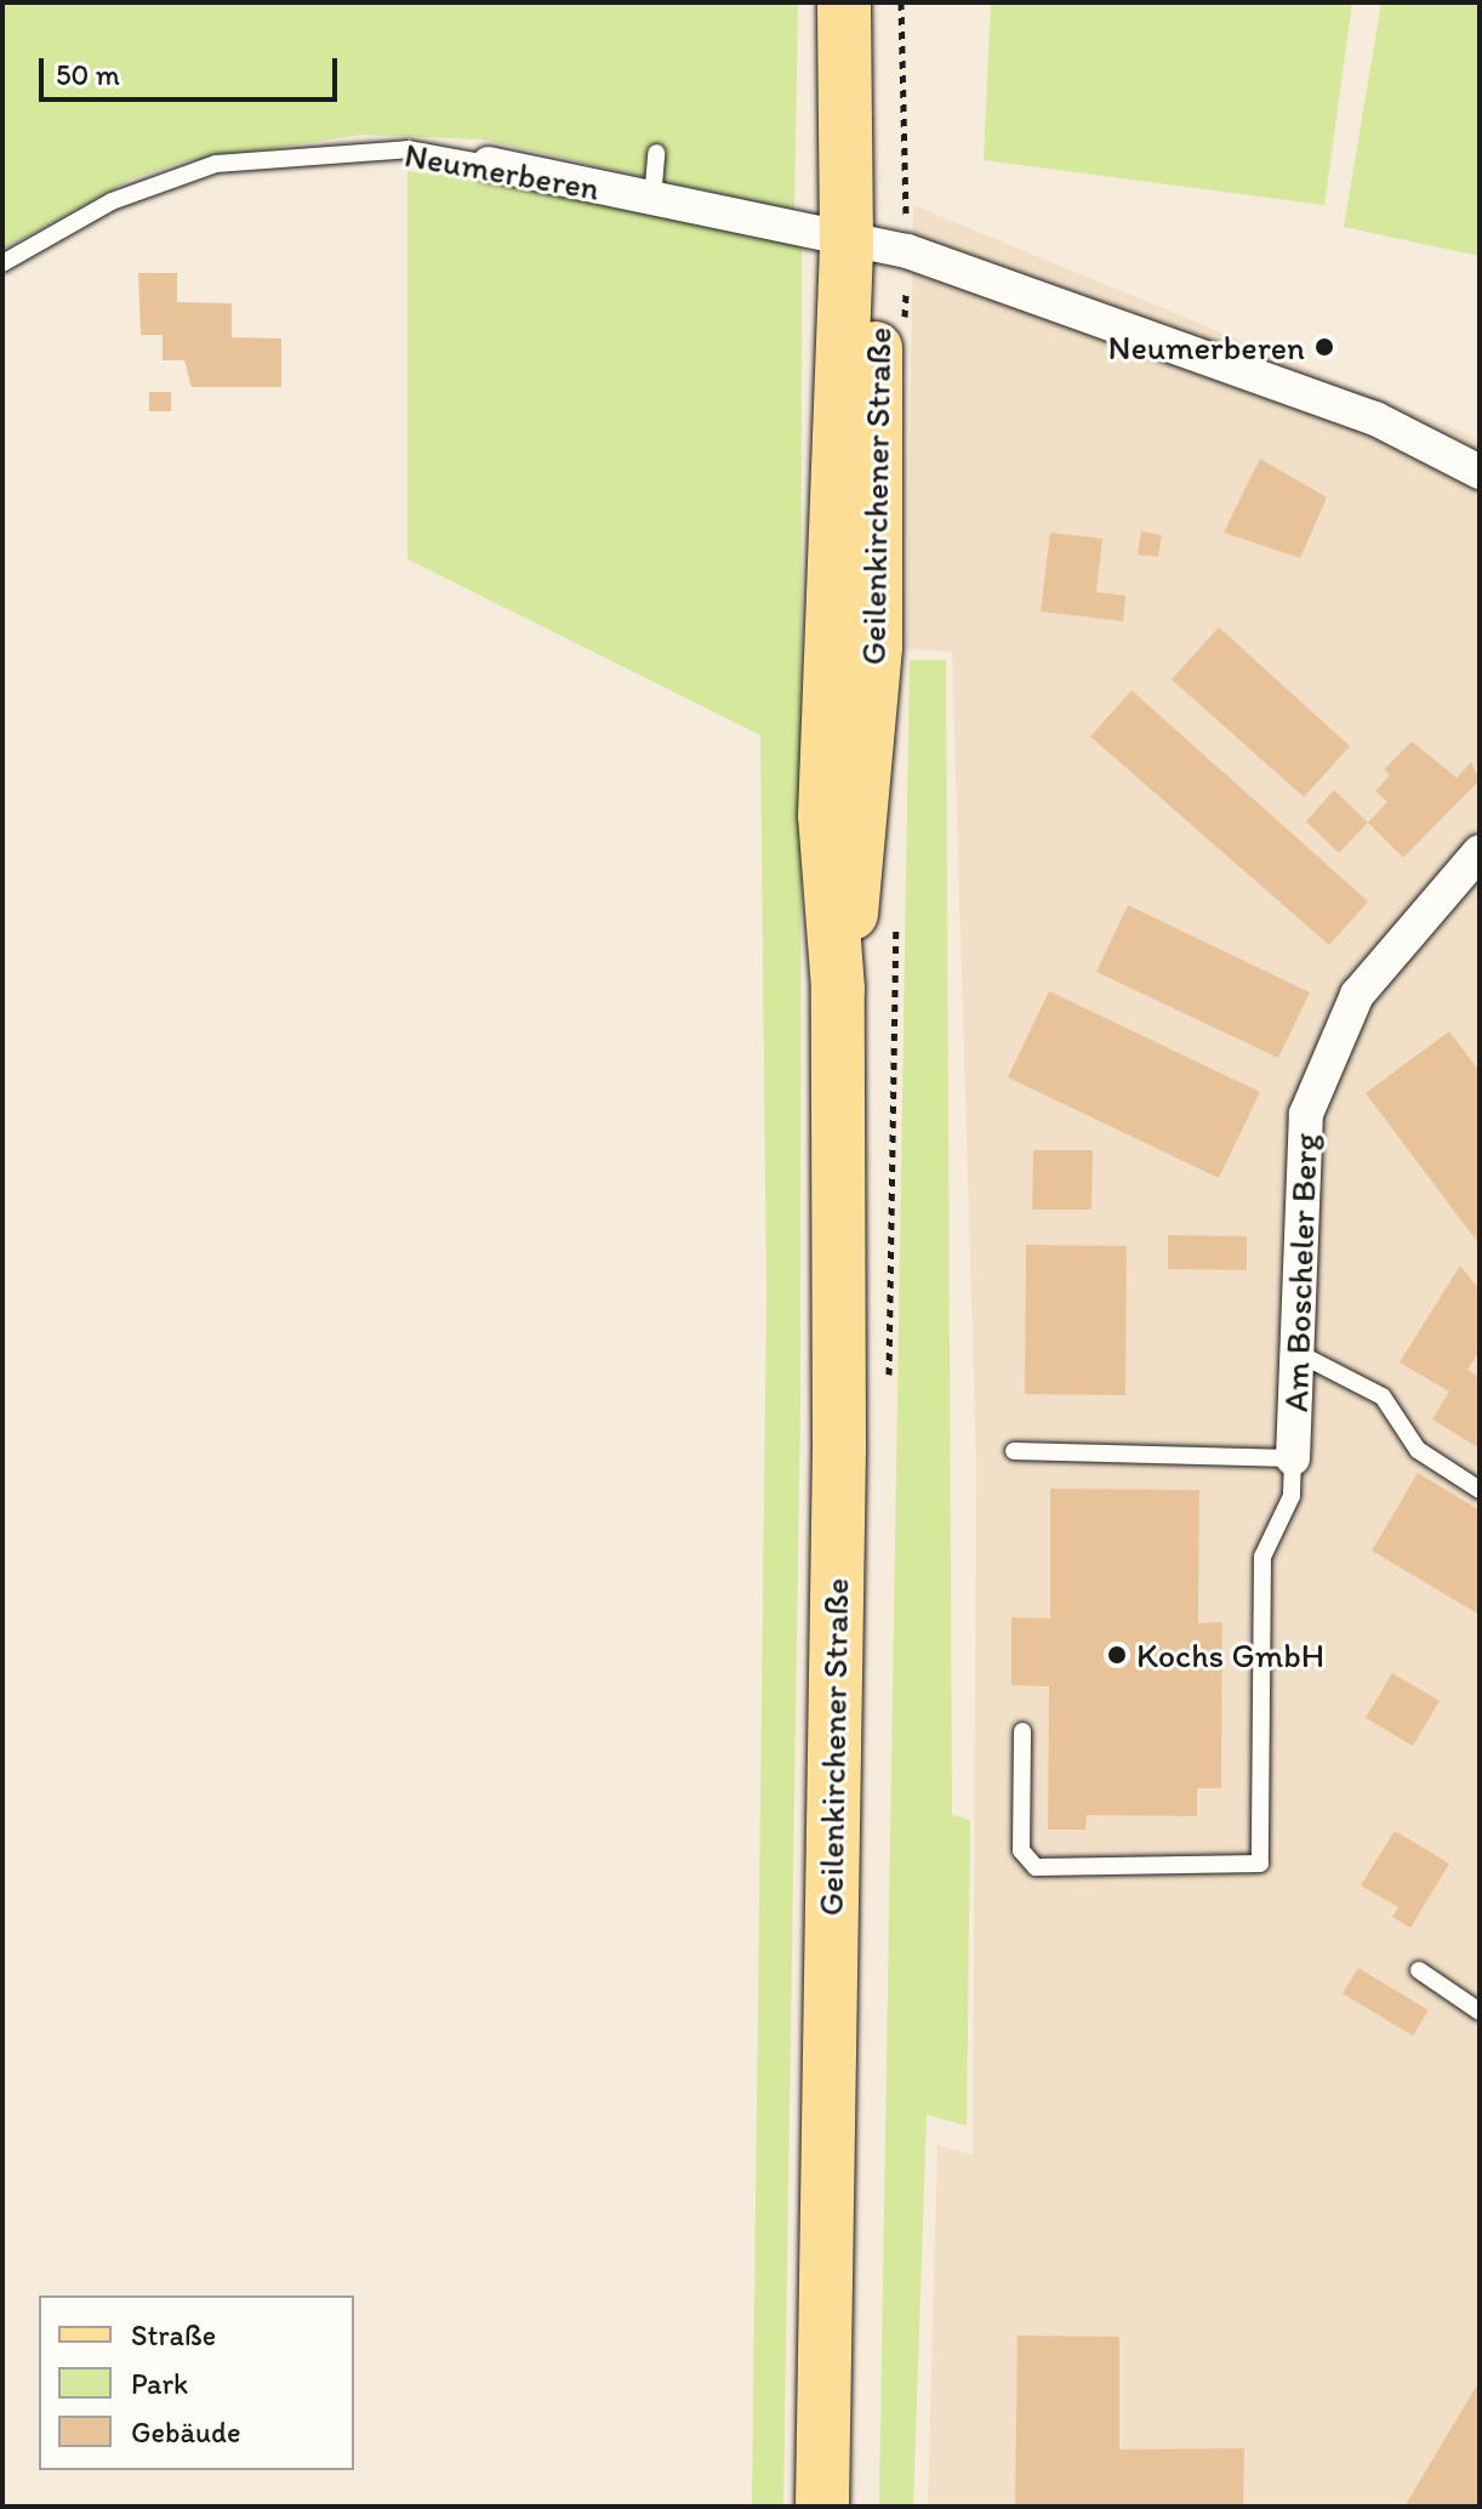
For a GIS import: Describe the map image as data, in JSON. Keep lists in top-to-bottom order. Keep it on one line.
{"streets":{"main road":["Geilenkirchener Straße"],"street":["Neumerberen","Am Boscheler Berg"]},"crossings":[["Neumerberen","Geilenkirchener Straße"]],"places":["Neumerberen","Kochs GmbH"],"legend":["Straße","Park","Gebäude"],"scale_bar":"50 m"}
